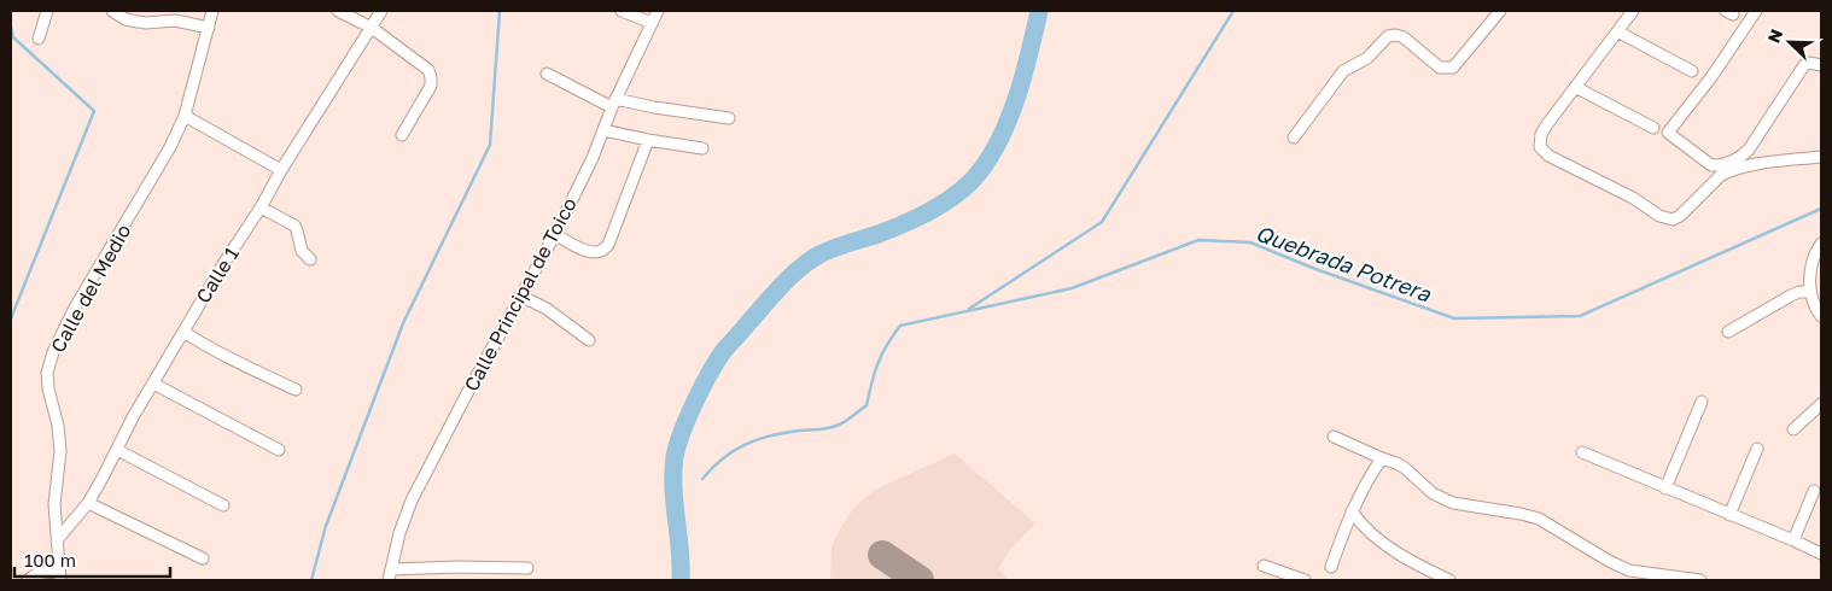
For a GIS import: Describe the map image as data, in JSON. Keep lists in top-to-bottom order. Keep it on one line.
{"streets":{"street":["Calle 1","Calle del Medio","Calle Principal de Toico"]},"crossings":[["Calle 1","Calle del Medio"]],"water":["Quebrada Potrera"],"scale_bar":"100 m","north":"top left"}
